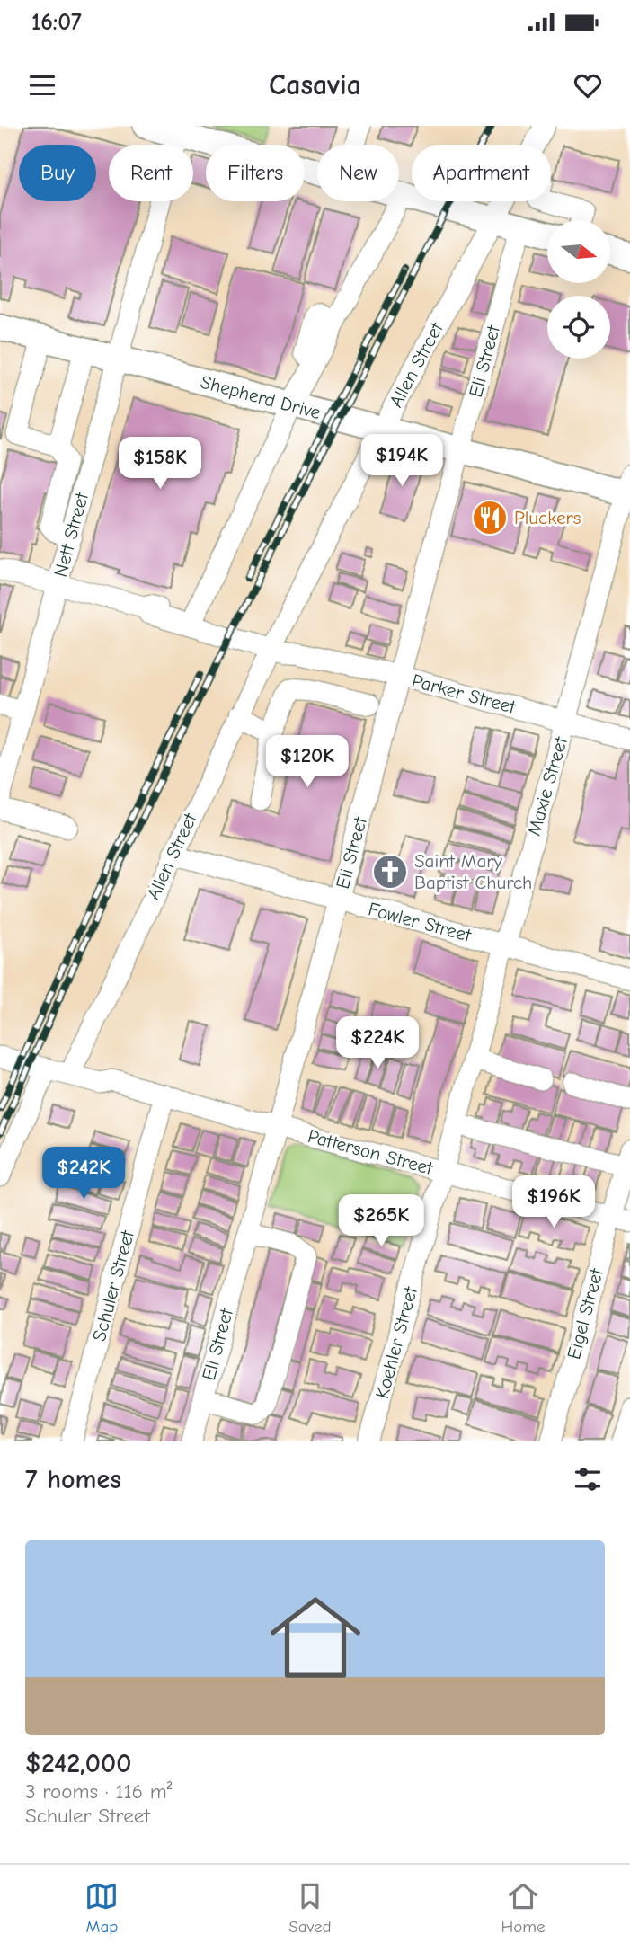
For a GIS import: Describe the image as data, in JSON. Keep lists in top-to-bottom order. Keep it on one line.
{"streets":{"main road":["Shepherd Drive"],"street":["Eli Street","Allen Street","Nett Street","Parker Street","Maxie Street","Fowler Street","Patterson Street","Schuler Street","Eigel Street","Koehler Street"]},"crossings":[["Eli Street","Shepherd Drive"],["Eli Street","Parker Street"],["Eli Street","Fowler Street"],["Eli Street","Patterson Street"],["Allen Street","Shepherd Drive"],["Allen Street","Parker Street"],["Allen Street","Fowler Street"],["Allen Street","Patterson Street"],["Shepherd Drive","Nett Street"],["Shepherd Drive","Maxie Street"],["Nett Street","Parker Street"],["Parker Street","Maxie Street"],["Maxie Street","Fowler Street"],["Maxie Street","Patterson Street"],["Maxie Street","Koehler Street"],["Patterson Street","Schuler Street"],["Patterson Street","Eigel Street"],["Patterson Street","Koehler Street"]],"places":{"restaurant":["Pluckers"],"church":["Saint Mary Baptist Church"]},"north":"right","page":{"status":"16:07","header":"Casavia","chip":["Buy","Rent","Filters","New","Apartment"],"price":["$194K","$158K","$120K","$224K","$242K","$196K","$265K"],"heading":"7 homes","list":[{"name":"$242,000","note":"3 rooms · 116 m² · Schuler Street"}],"tabs":["Map","Saved","Home"]}}
